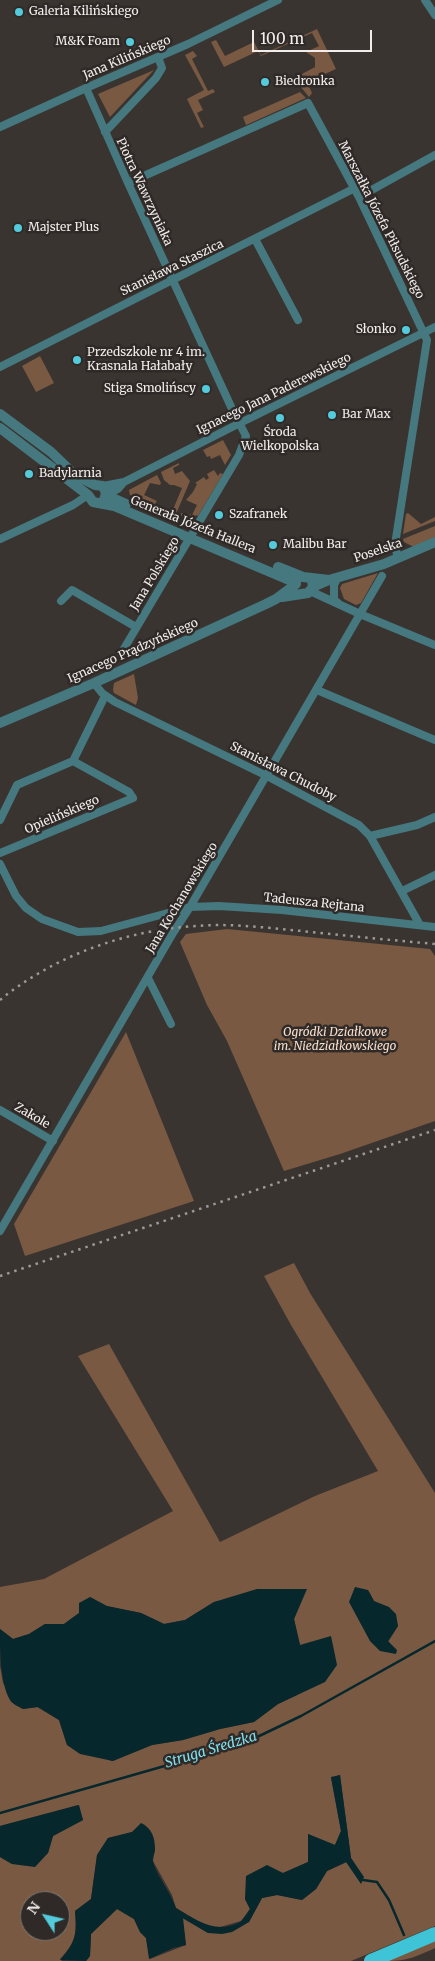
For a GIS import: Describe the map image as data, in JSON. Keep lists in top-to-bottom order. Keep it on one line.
{"streets":{"street":["Jana Kilińskiego","Piotra Wawrzyniaka","Marszałka Józefa Piłsudskiego","Stanisława Staszica","Ignacego Jana Paderewskiego","Generała Józefa Hallera","Poselska","Jana Polskiego","Ignacego Prądzyńskiego","Stanisława Chudoby","Opielińskiego","Jana Kochanowskiego","Tadeusza Rejtana","Zakole"]},"crossings":[["Jana Kilińskiego","Piotra Wawrzyniaka"],["Piotra Wawrzyniaka","Marszałka Józefa Piłsudskiego"],["Piotra Wawrzyniaka","Stanisława Staszica"],["Piotra Wawrzyniaka","Ignacego Jana Paderewskiego"],["Piotra Wawrzyniaka","Jana Polskiego"],["Marszałka Józefa Piłsudskiego","Stanisława Staszica"],["Marszałka Józefa Piłsudskiego","Ignacego Jana Paderewskiego"],["Marszałka Józefa Piłsudskiego","Poselska"],["Ignacego Jana Paderewskiego","Generała Józefa Hallera"],["Ignacego Jana Paderewskiego","Jana Polskiego"],["Generała Józefa Hallera","Poselska"],["Generała Józefa Hallera","Jana Polskiego"],["Generała Józefa Hallera","Ignacego Prądzyńskiego"],["Generała Józefa Hallera","Jana Kochanowskiego"],["Poselska","Ignacego Prądzyńskiego"],["Ignacego Prądzyńskiego","Stanisława Chudoby"],["Stanisława Chudoby","Jana Kochanowskiego"],["Stanisława Chudoby","Tadeusza Rejtana"],["Jana Kochanowskiego","Tadeusza Rejtana"],["Jana Kochanowskiego","Zakole"]],"water":["Struga Średzka"],"parks":["Ogródki Działkowe im. Niedziałkowskiego"],"places":["Galeria Kilińskiego","M&K Foam","Biedronka","Majster Plus","Słonko","Przedszkole nr 4 im. Krasnala Hałabały","Stiga Smolińscy","Bar Max","Środa Wielkopolska","Badylarnia","Szafranek","Malibu Bar"],"scale_bar":"100 m","north":"top left"}
